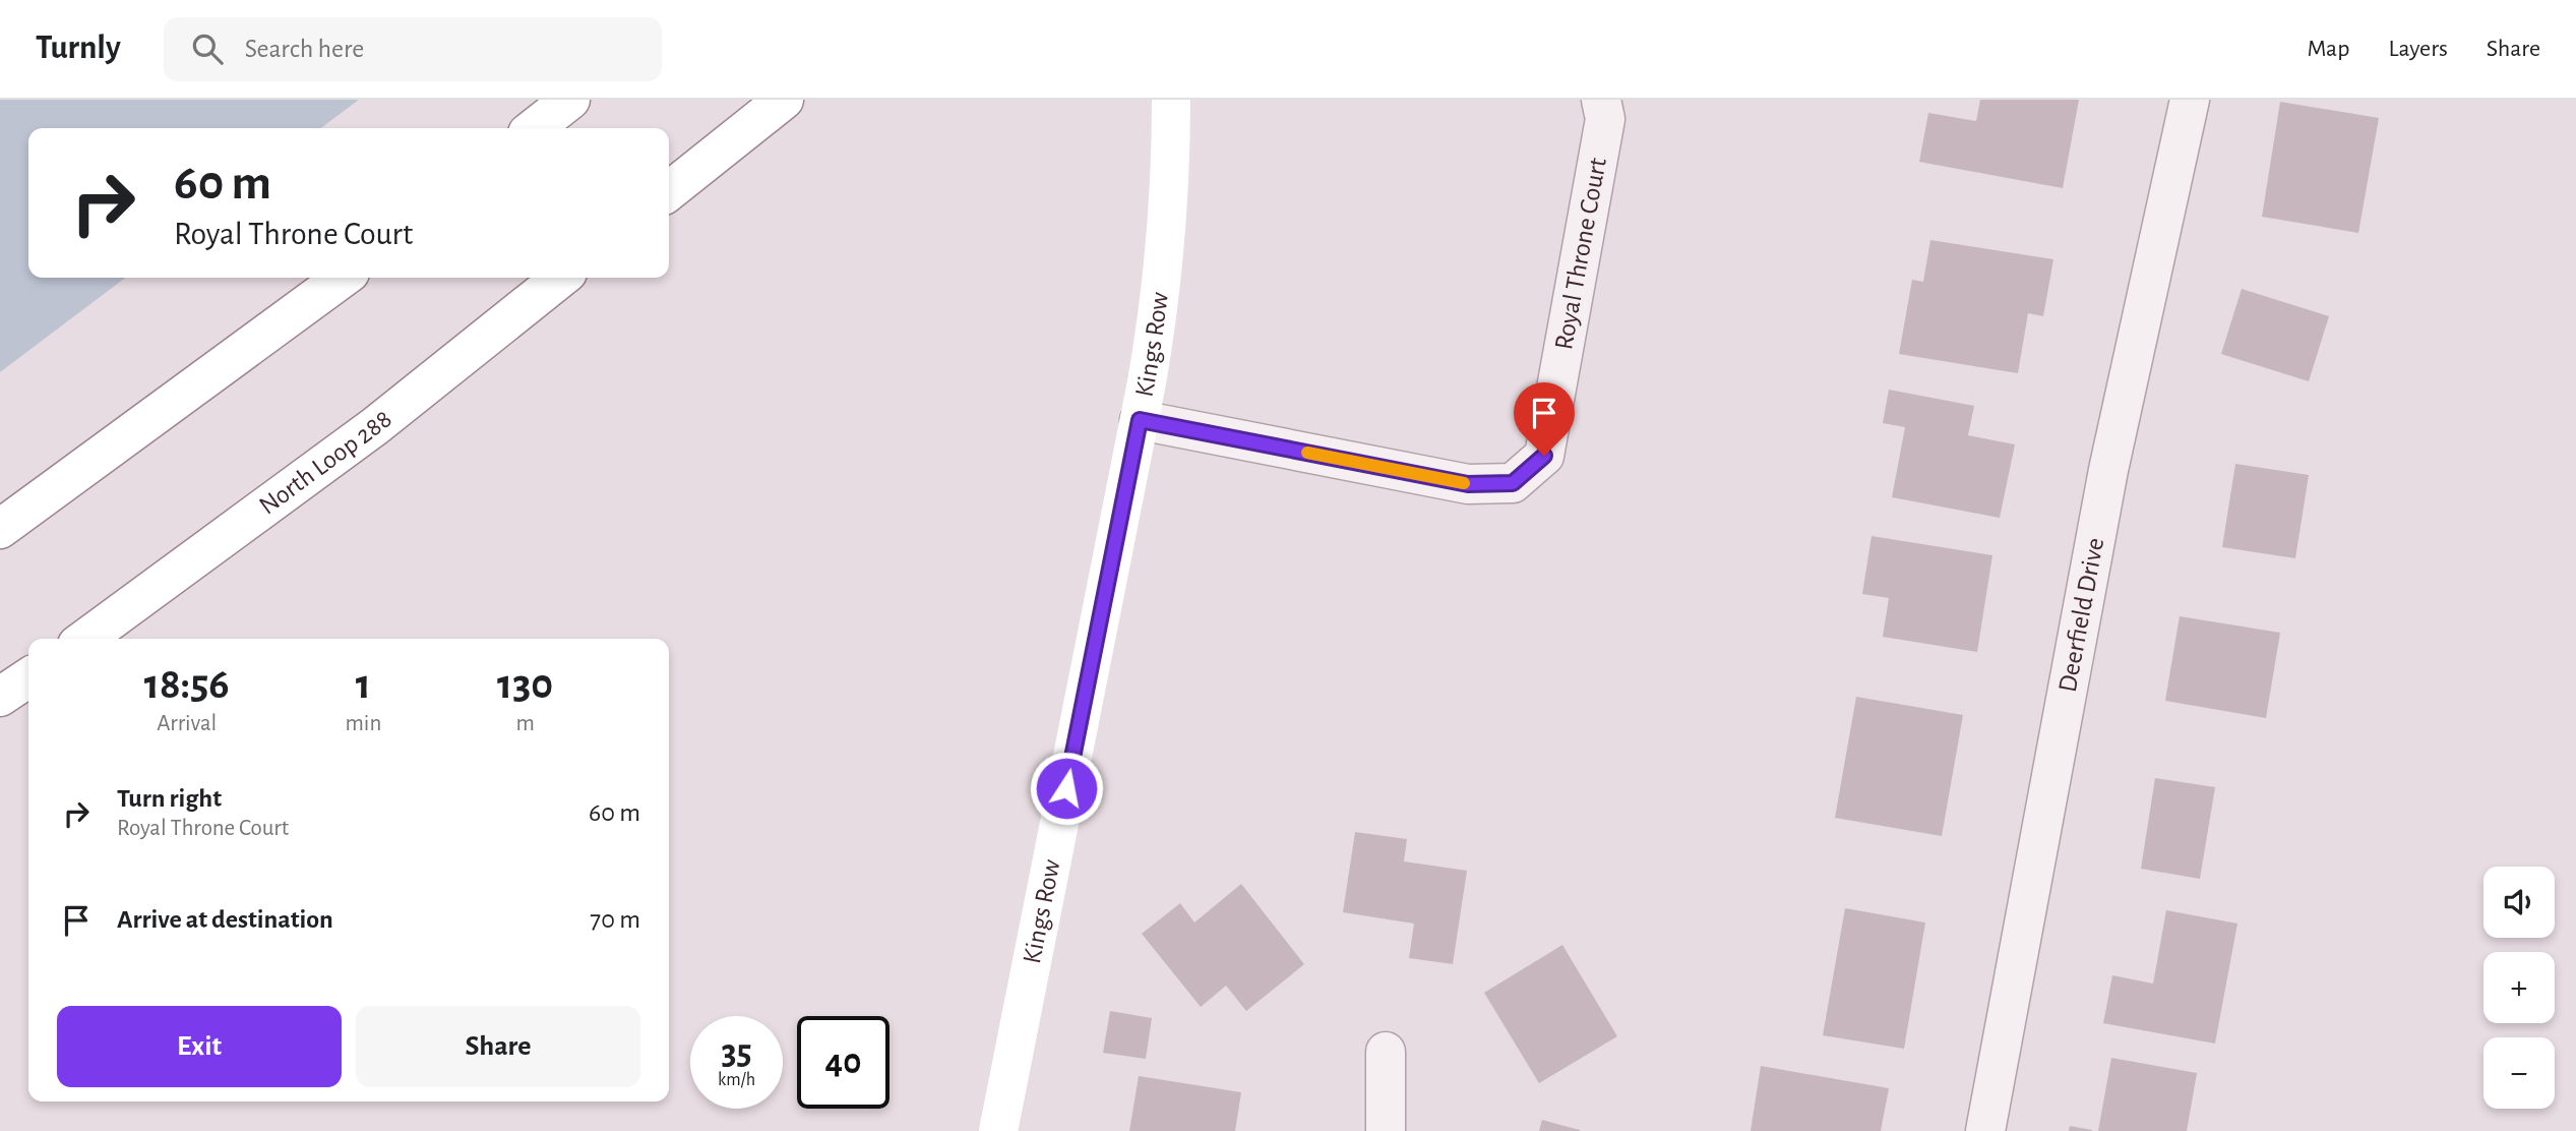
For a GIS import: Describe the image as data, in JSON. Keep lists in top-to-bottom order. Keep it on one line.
{"streets":{"main road":["Kings Row","North Loop 288"],"street":["Royal Throne Court","Deerfield Drive"]},"crossings":[["Royal Throne Court","Kings Row"]],"page":{"header":"Turnly","search":"Search here","nav":["Map","Layers","Share"],"turn":["60 m","Royal Throne Court"],"eta":["18:56","Arrival","1","min","130","m"],"list":[{"name":"Turn right","note":"Royal Throne Court","value":"60 m"},{"name":"Arrive at destination","value":"70 m"}],"map_buttons":["+","−"],"buttons":["Exit","Share"],"speed":"35 km/h","limit":"40"}}
